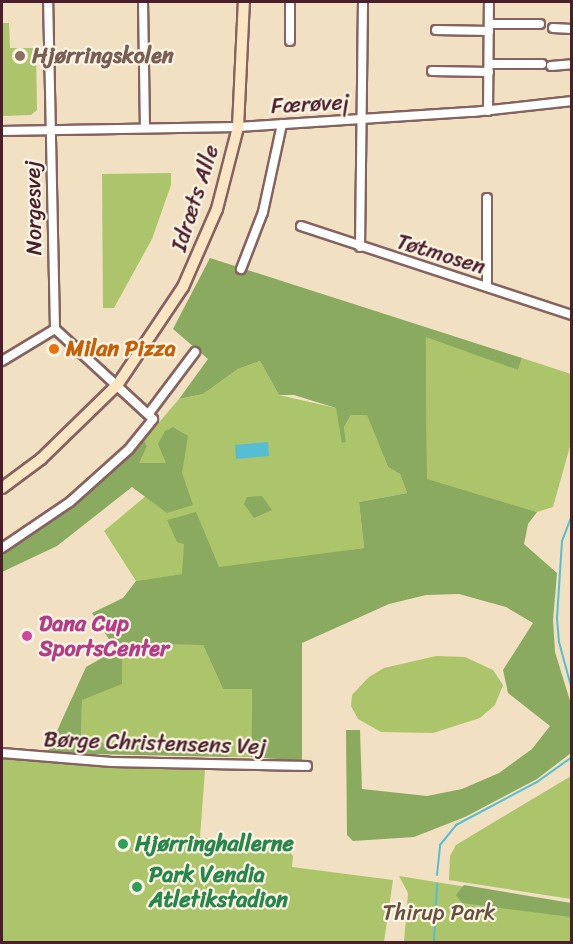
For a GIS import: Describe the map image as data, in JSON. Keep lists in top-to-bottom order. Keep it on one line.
{"streets":{"street":["Færøvej","Idræts Alle","Norgesvej","Tøtmosen","Børge Christensens Vej"]},"crossings":[["Færøvej","Idræts Alle"],["Færøvej","Norgesvej"]],"parks":["Thirup Park"],"places":["Hjørringskolen","Milan Pizza","Dana Cup SportsCenter","Hjørringhallerne","Park Vendia Atletikstadion"]}
